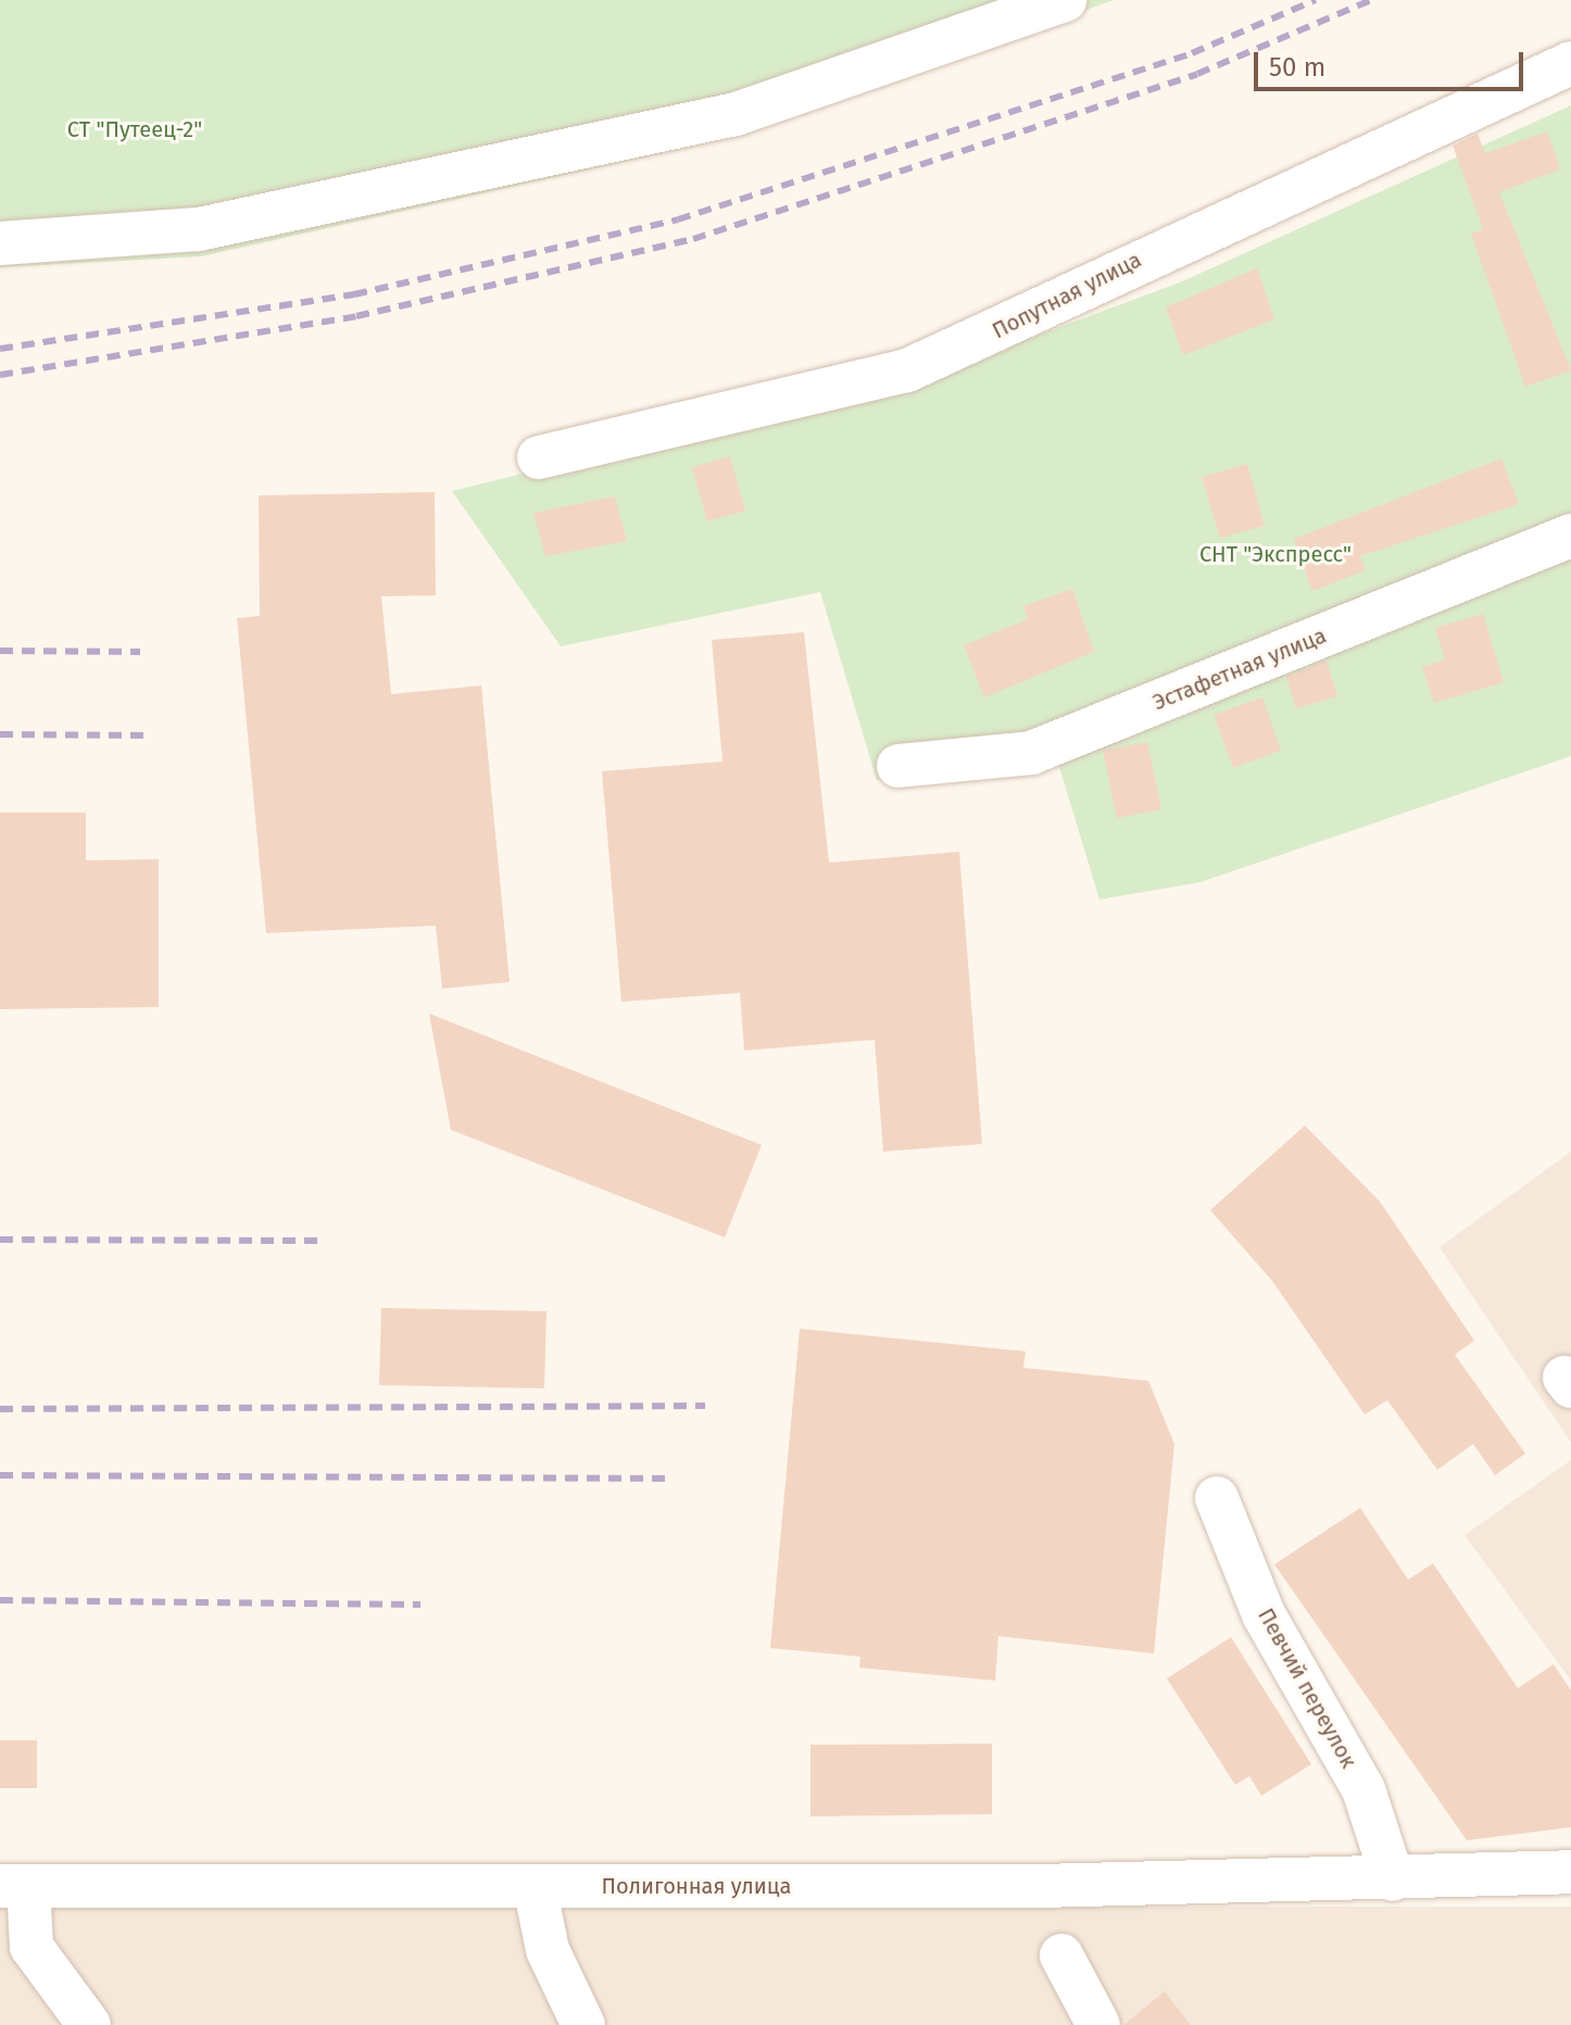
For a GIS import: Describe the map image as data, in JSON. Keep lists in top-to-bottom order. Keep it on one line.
{"streets":{"street":["Попутная улица","Эстафетная улица","Певчий переулок","Полигонная улица"]},"crossings":[["Певчий переулок","Полигонная улица"]],"parks":["СТ \"Путеец-2\"","СНТ \"Экспресс\""],"scale_bar":"50 m"}
